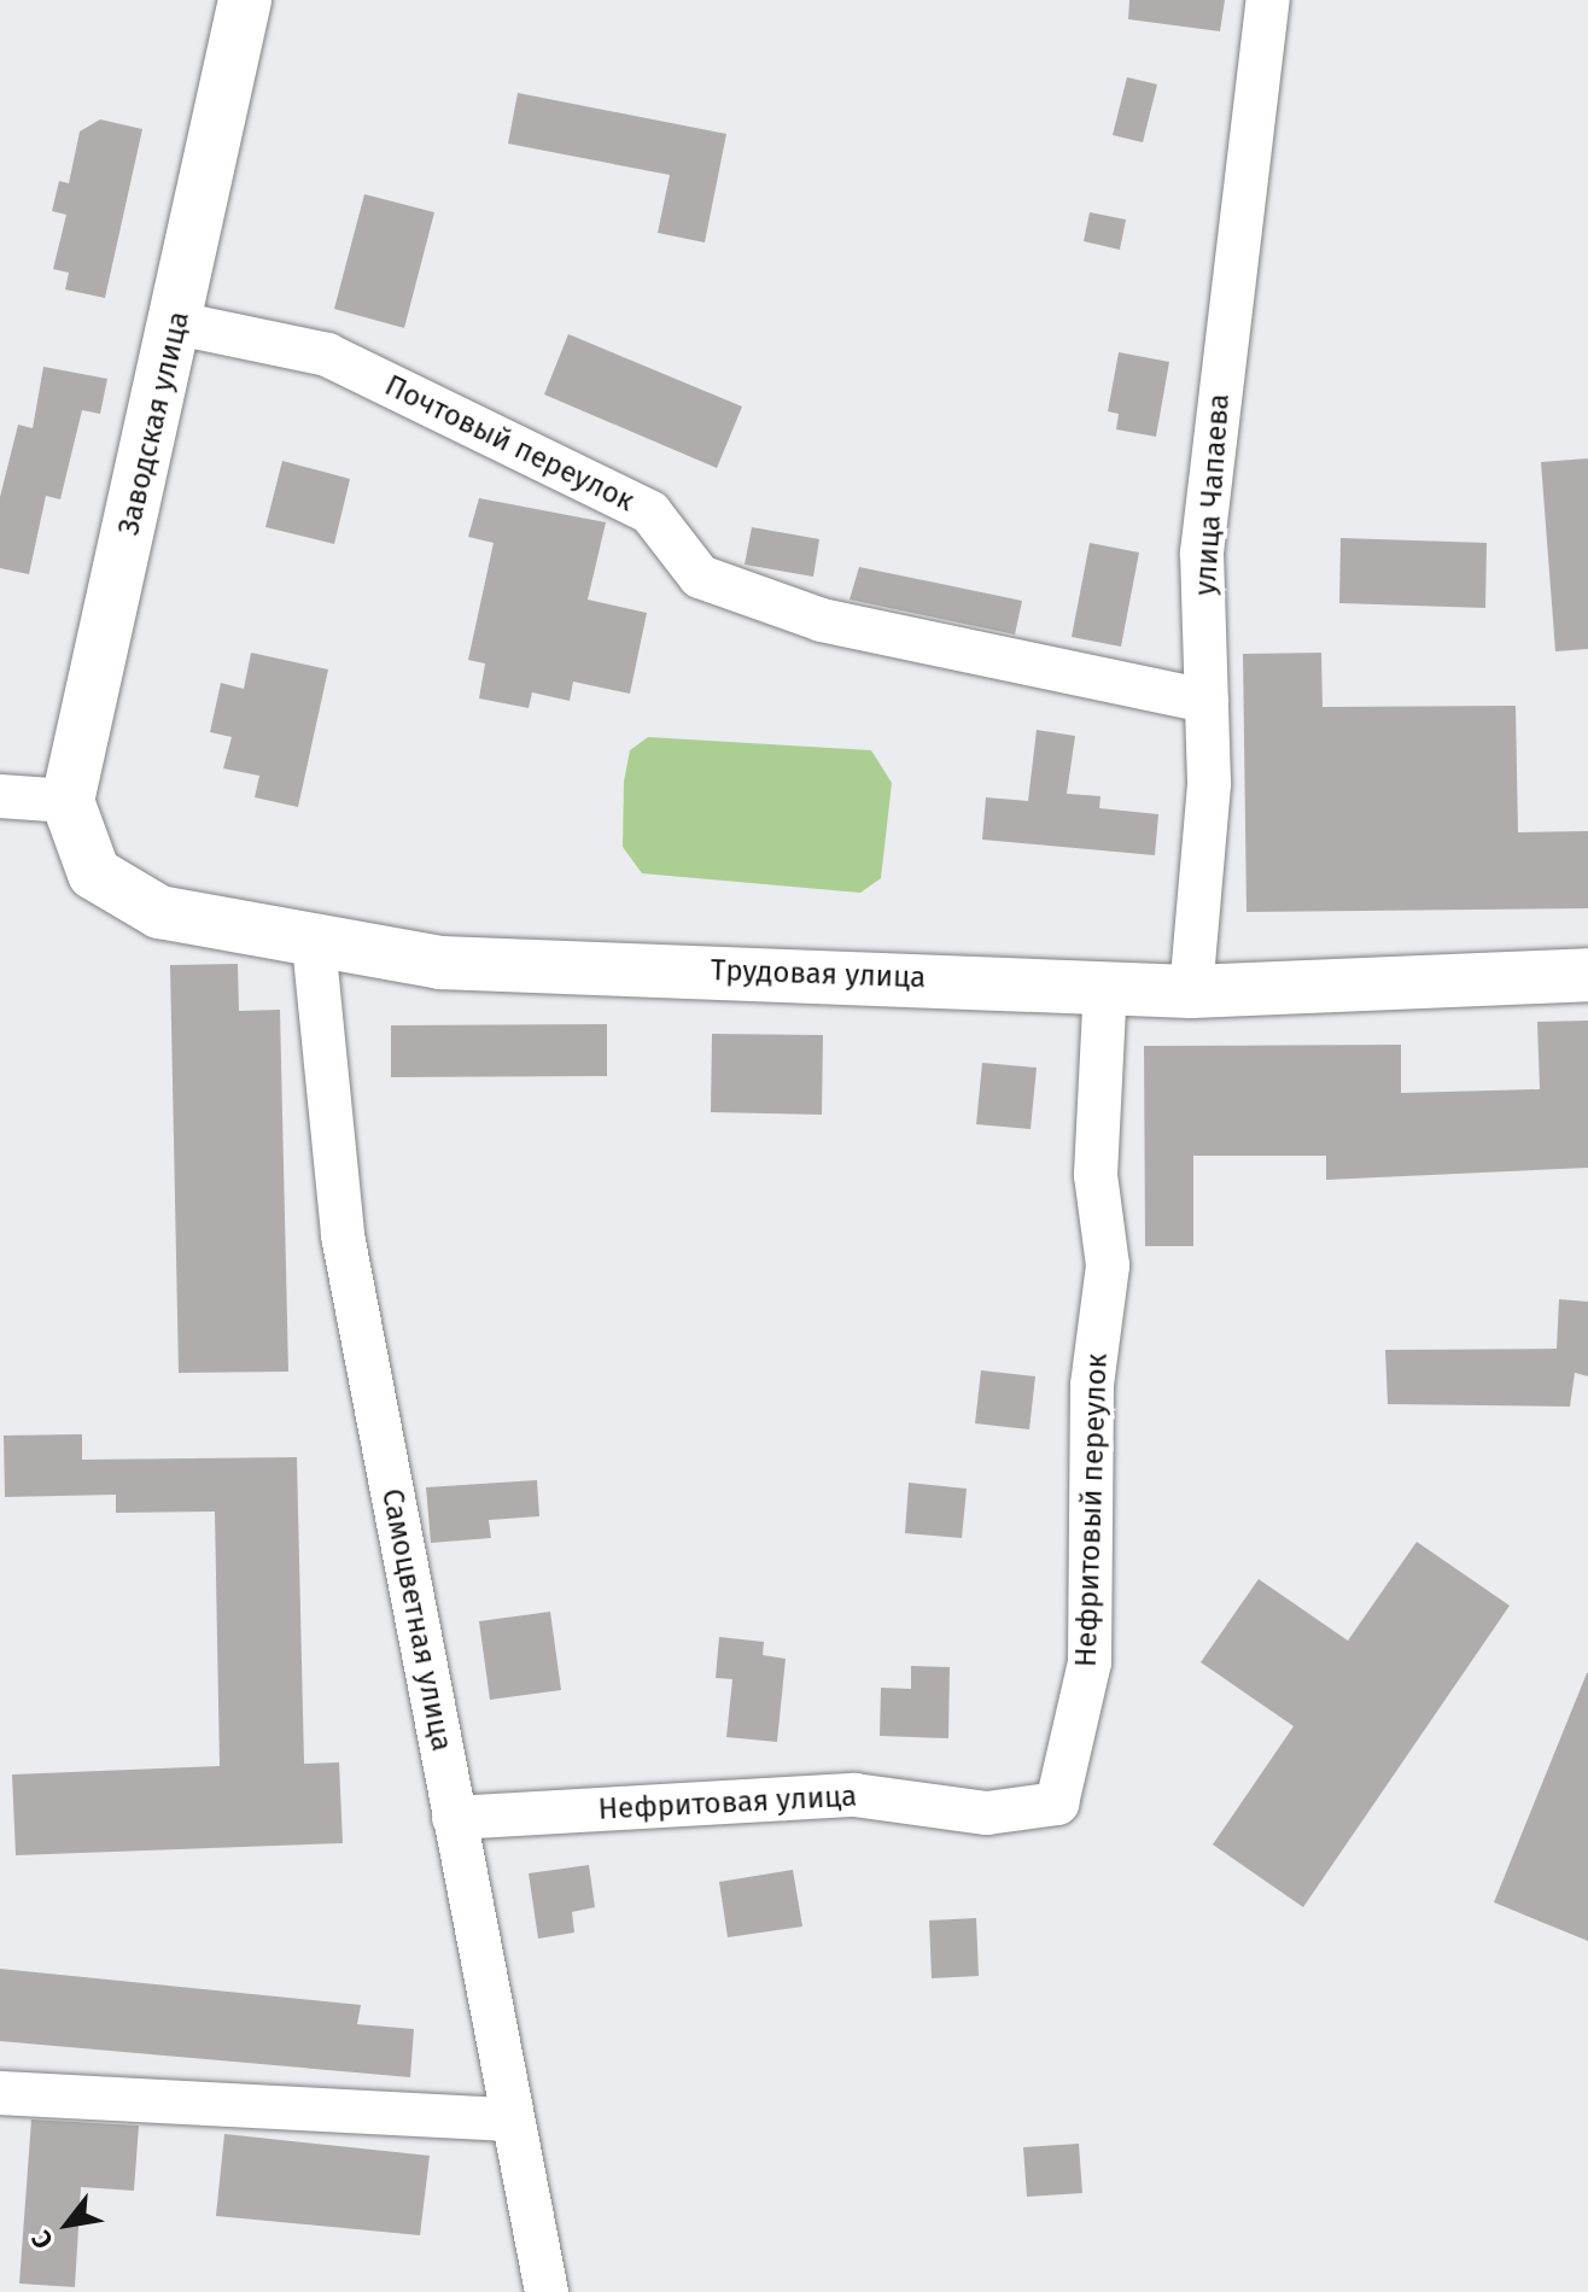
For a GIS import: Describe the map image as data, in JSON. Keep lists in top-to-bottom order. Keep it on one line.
{"streets":{"street":["Заводская улица","Почтовый переулок","улица Чапаева","Трудовая улица","Нефритовый переулок","Самоцветная улица","Нефритовая улица"]},"crossings":[["Заводская улица","Почтовый переулок"],["Заводская улица","Трудовая улица"],["Почтовый переулок","улица Чапаева"],["улица Чапаева","Трудовая улица"],["Трудовая улица","Нефритовый переулок"],["Трудовая улица","Самоцветная улица"],["Нефритовый переулок","Нефритовая улица"],["Самоцветная улица","Нефритовая улица"]],"north":"bottom left"}
